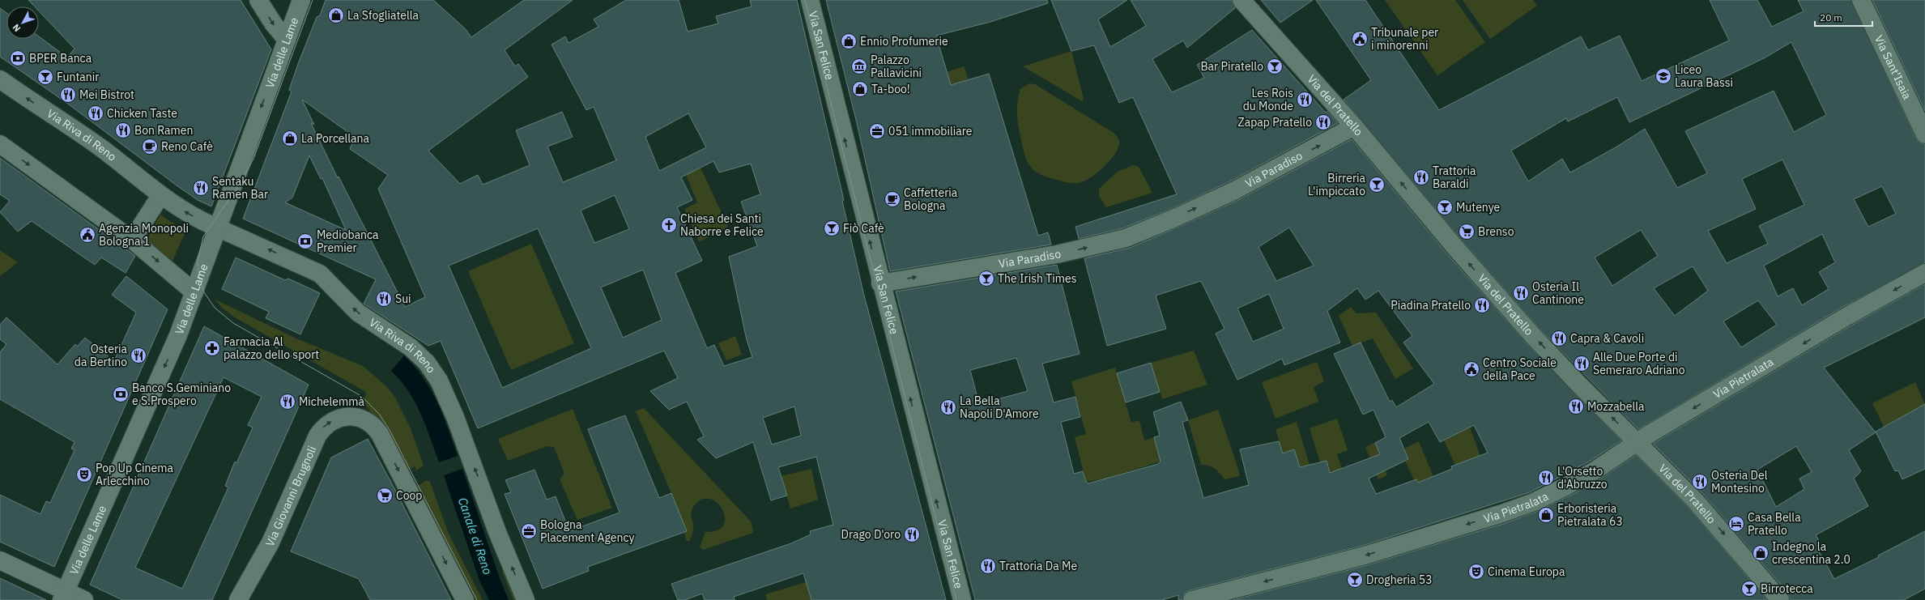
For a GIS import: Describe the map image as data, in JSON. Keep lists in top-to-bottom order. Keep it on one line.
{"streets":{"street":["Via San Felice","Via delle Lame","Via Sant'Isaia","Via del Pratello","Via Riva di Reno","Via Paradiso","Via Pietralata","Via Giovanni Brugnoli"]},"crossings":[["Via San Felice","Via Paradiso"],["Via delle Lame","Via Riva di Reno"],["Via del Pratello","Via Paradiso"],["Via del Pratello","Via Pietralata"]],"one_way":["Via San Felice","Via delle Lame","Via Paradiso","Via Pietralata"],"water":["Canale di Reno"],"places":{"shop":["La Sfogliatella","Ennio Profumerie","Ta-boo!","La Porcellana","Erboristeria Pietralata 63","Indegno la crescentina 2.0"],"public building":["Tribunale per i minorenni","Agenzia Monopoli Bologna 1","Centro Sociale della Pace"],"bank":["BPER Banca","Mediobanca Premier","Banco S.Geminiano e S.Prospero"],"museum":["Palazzo Pallavicini"],"bar":["Bar Piratello","Funtanir","Birreria L'impiccato","Mutenye","Fiò Cafè","The Irish Times","Drogheria 53","Birrotecca"],"school or university":["Liceo Laura Bassi"],"restaurant":["Mei Bistrot","Les Rois du Monde","Chicken Taste","Zapap Pratello","Bon Ramen","Trattoria Baraldi","Sentaku Ramen Bar","Osteria Il Cantinone","Sui","Piadina Pratello","Capra & Cavoli","Osteria da Bertino","Alle Due Porte di Semeraro Adriano","Michelemmà","Mozzabella","La Bella Napoli D'Amore","L'Orsetto d'Abruzzo","Osteria Del Montesino","Drago D'oro","Trattoria Da Me"],"office":["051 immobiliare","Bologna Placement Agency"],"cafe":["Reno Cafè","Caffetteria Bologna"],"church":["Chiesa dei Santi Naborre e Felice"],"supermarket":["Brenso","Coop"],"pharmacy":["Farmacia Al palazzo dello sport"],"theatre":["Pop Up Cinema Arlecchino","Cinema Europa"],"hotel":["Casa Bella Pratello"]},"scale_bar":"20 m","north":"bottom left"}
